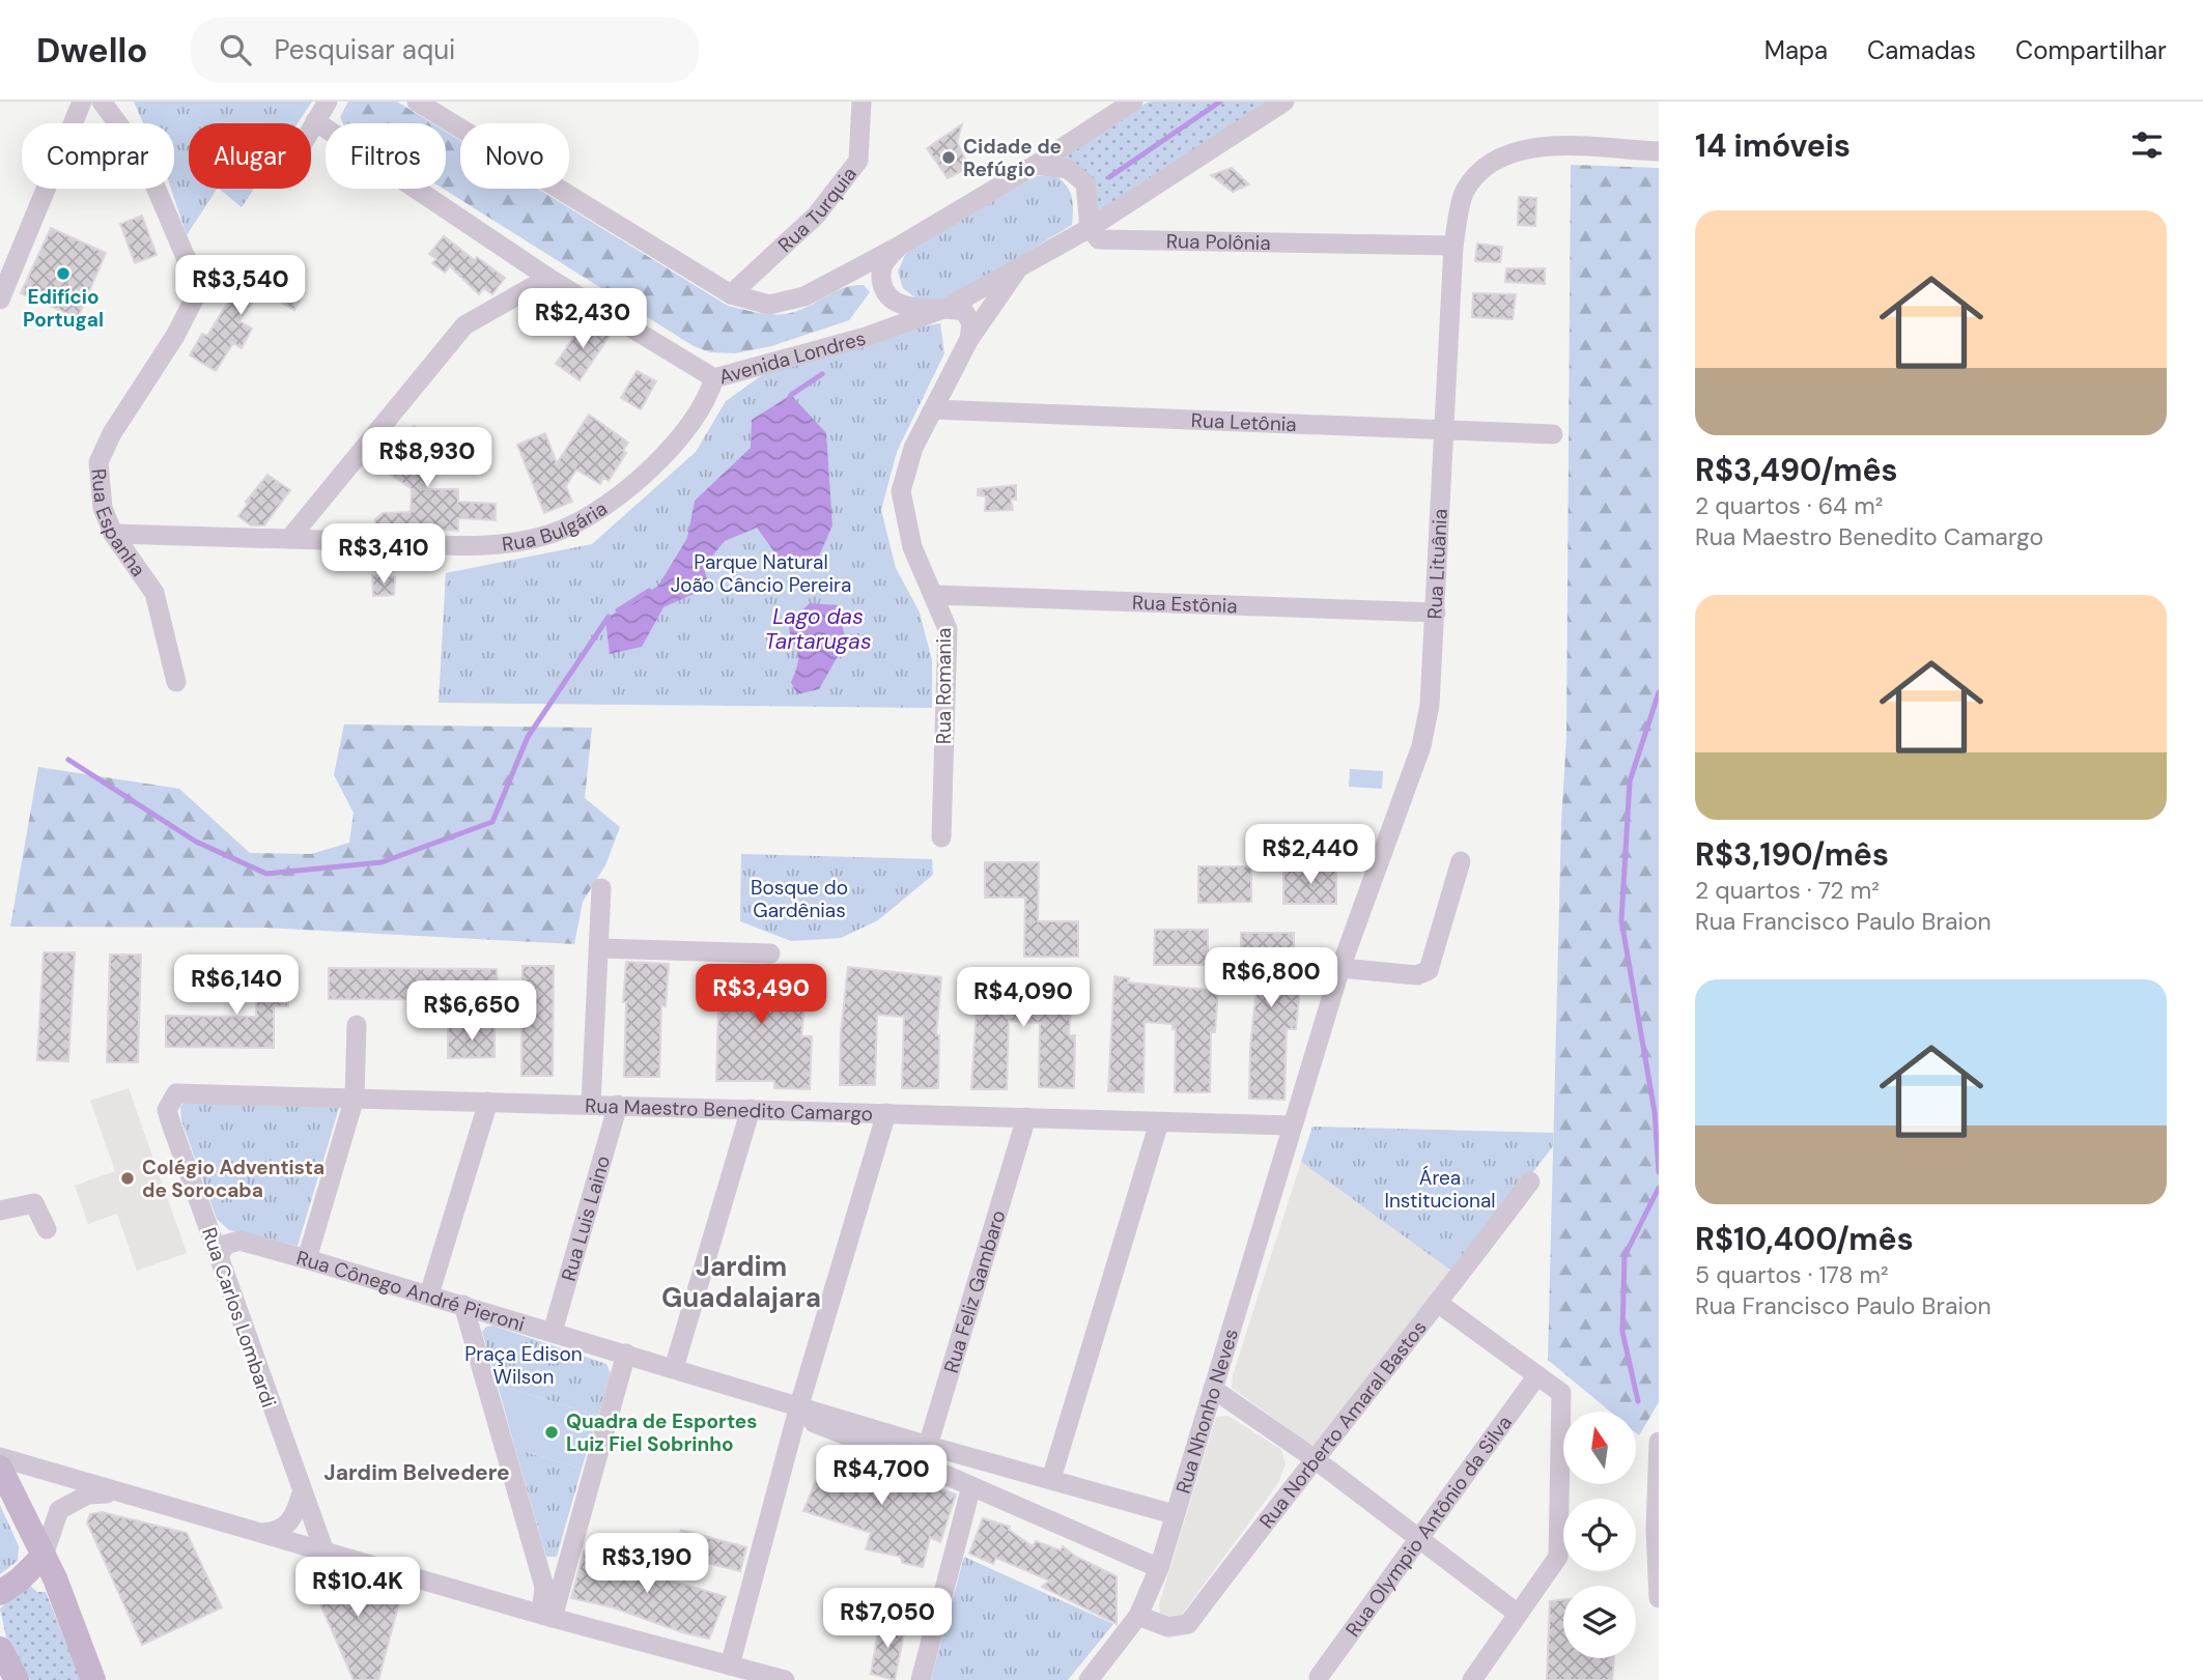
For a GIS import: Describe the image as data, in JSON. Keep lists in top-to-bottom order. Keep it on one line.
{"streets":{"street":["Rua Turquia","Rua Polônia","Avenida Londres","Rua Letônia","Rua Espanha","Rua Bulgária","Rua Lituânia","Rua Estônia","Rua Romania","Rua Maestro Benedito Camargo","Rua Luis Laino","Rua Cônego André Pieroni","Rua Feliz Gambaro","Rua Carlos Lombardi","Rua Nhonho Neves","Rua Norberto Amaral Bastos","Rua Olympio Antônio da Silva"]},"crossings":[["Rua Polônia","Avenida Londres"],["Rua Polônia","Rua Lituânia"],["Avenida Londres","Rua Bulgária"],["Avenida Londres","Rua Romania"],["Rua Letônia","Rua Lituânia"],["Rua Letônia","Rua Romania"],["Rua Espanha","Rua Bulgária"],["Rua Lituânia","Rua Estônia"],["Rua Lituânia","Rua Maestro Benedito Camargo"],["Rua Lituânia","Rua Nhonho Neves"],["Rua Estônia","Rua Romania"],["Rua Maestro Benedito Camargo","Rua Luis Laino"],["Rua Maestro Benedito Camargo","Rua Feliz Gambaro"],["Rua Maestro Benedito Camargo","Rua Carlos Lombardi"],["Rua Maestro Benedito Camargo","Rua Nhonho Neves"],["Rua Luis Laino","Rua Cônego André Pieroni"],["Rua Cônego André Pieroni","Rua Feliz Gambaro"],["Rua Cônego André Pieroni","Rua Carlos Lombardi"],["Rua Cônego André Pieroni","Rua Nhonho Neves"],["Rua Nhonho Neves","Rua Norberto Amaral Bastos"]],"districts":["Jardim Guadalajara","Jardim Belvedere"],"water":["Lago das Tartarugas"],"parks":["Parque Natural João Câncio Pereira","Bosque do Gardênias","Área Institucional","Praça Edison Wilson"],"places":["Cidade de Refúgio","Edifício Portugal","Colégio Adventista de Sorocaba","Quadra de Esportes Luiz Fiel Sobrinho"],"north":"top","page":{"header":"Dwello","search":"Pesquisar aqui","nav":["Mapa","Camadas","Compartilhar"],"heading":"14 imóveis","chip":["Comprar","Alugar","Filtros","Novo"],"list":[{"name":"R$3,490/mês","note":"2 quartos · 64 m² · Rua Maestro Benedito Camargo"},{"name":"R$3,190/mês","note":"2 quartos · 72 m² · Rua Francisco Paulo Braion"},{"name":"R$10,400/mês","note":"5 quartos · 178 m² · Rua Francisco Paulo Braion"}],"price":["R$3,540","R$2,430","R$8,930","R$3,410","R$2,440","R$6,800","R$6,140","R$3,490","R$4,090","R$6,650","R$4,700","R$3,190","R$10.4K","R$7,050"]}}
